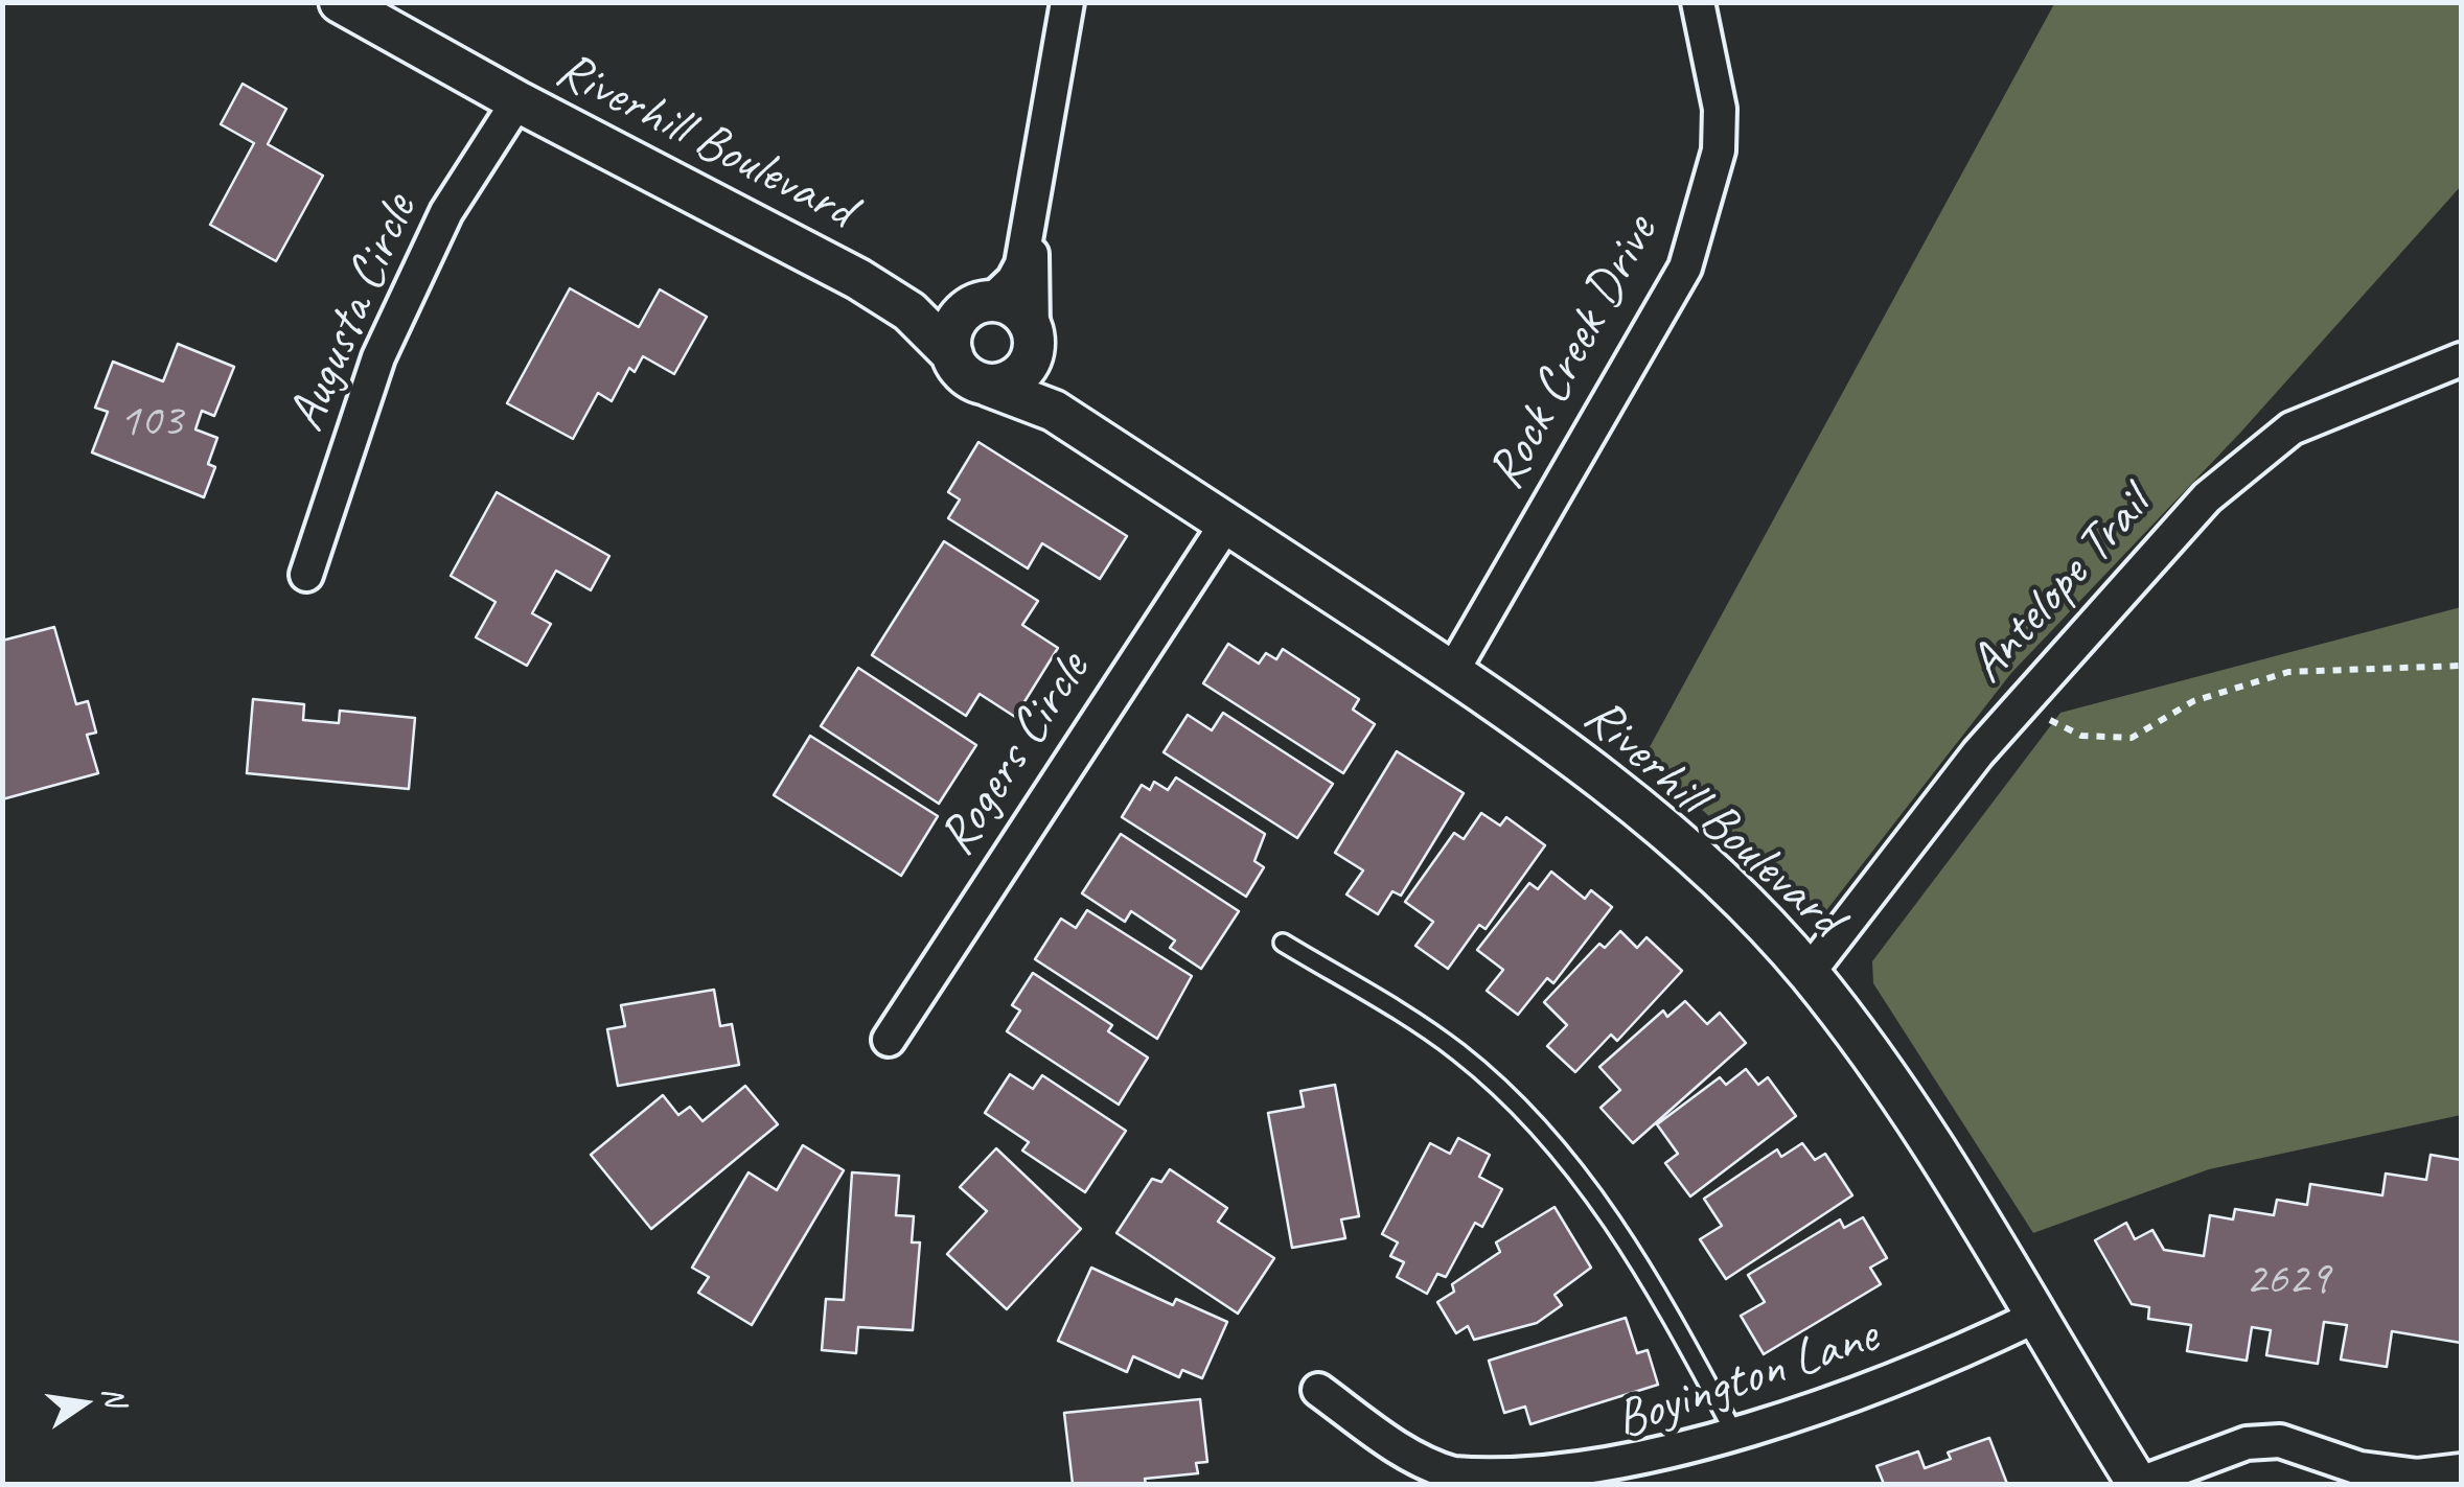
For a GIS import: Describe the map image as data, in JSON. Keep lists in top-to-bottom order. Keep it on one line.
{"streets":{"street":["Riverhill Boulevard","Augusta Circle","Rock Creek Drive","Antelope Trail","Rogers Circle","Boyington Lane"]},"crossings":[["Riverhill Boulevard","Augusta Circle"],["Riverhill Boulevard","Rock Creek Drive"],["Riverhill Boulevard","Antelope Trail"],["Riverhill Boulevard","Rogers Circle"],["Riverhill Boulevard","Boyington Lane"]],"house_numbers":["103","2629"],"north":"right"}
